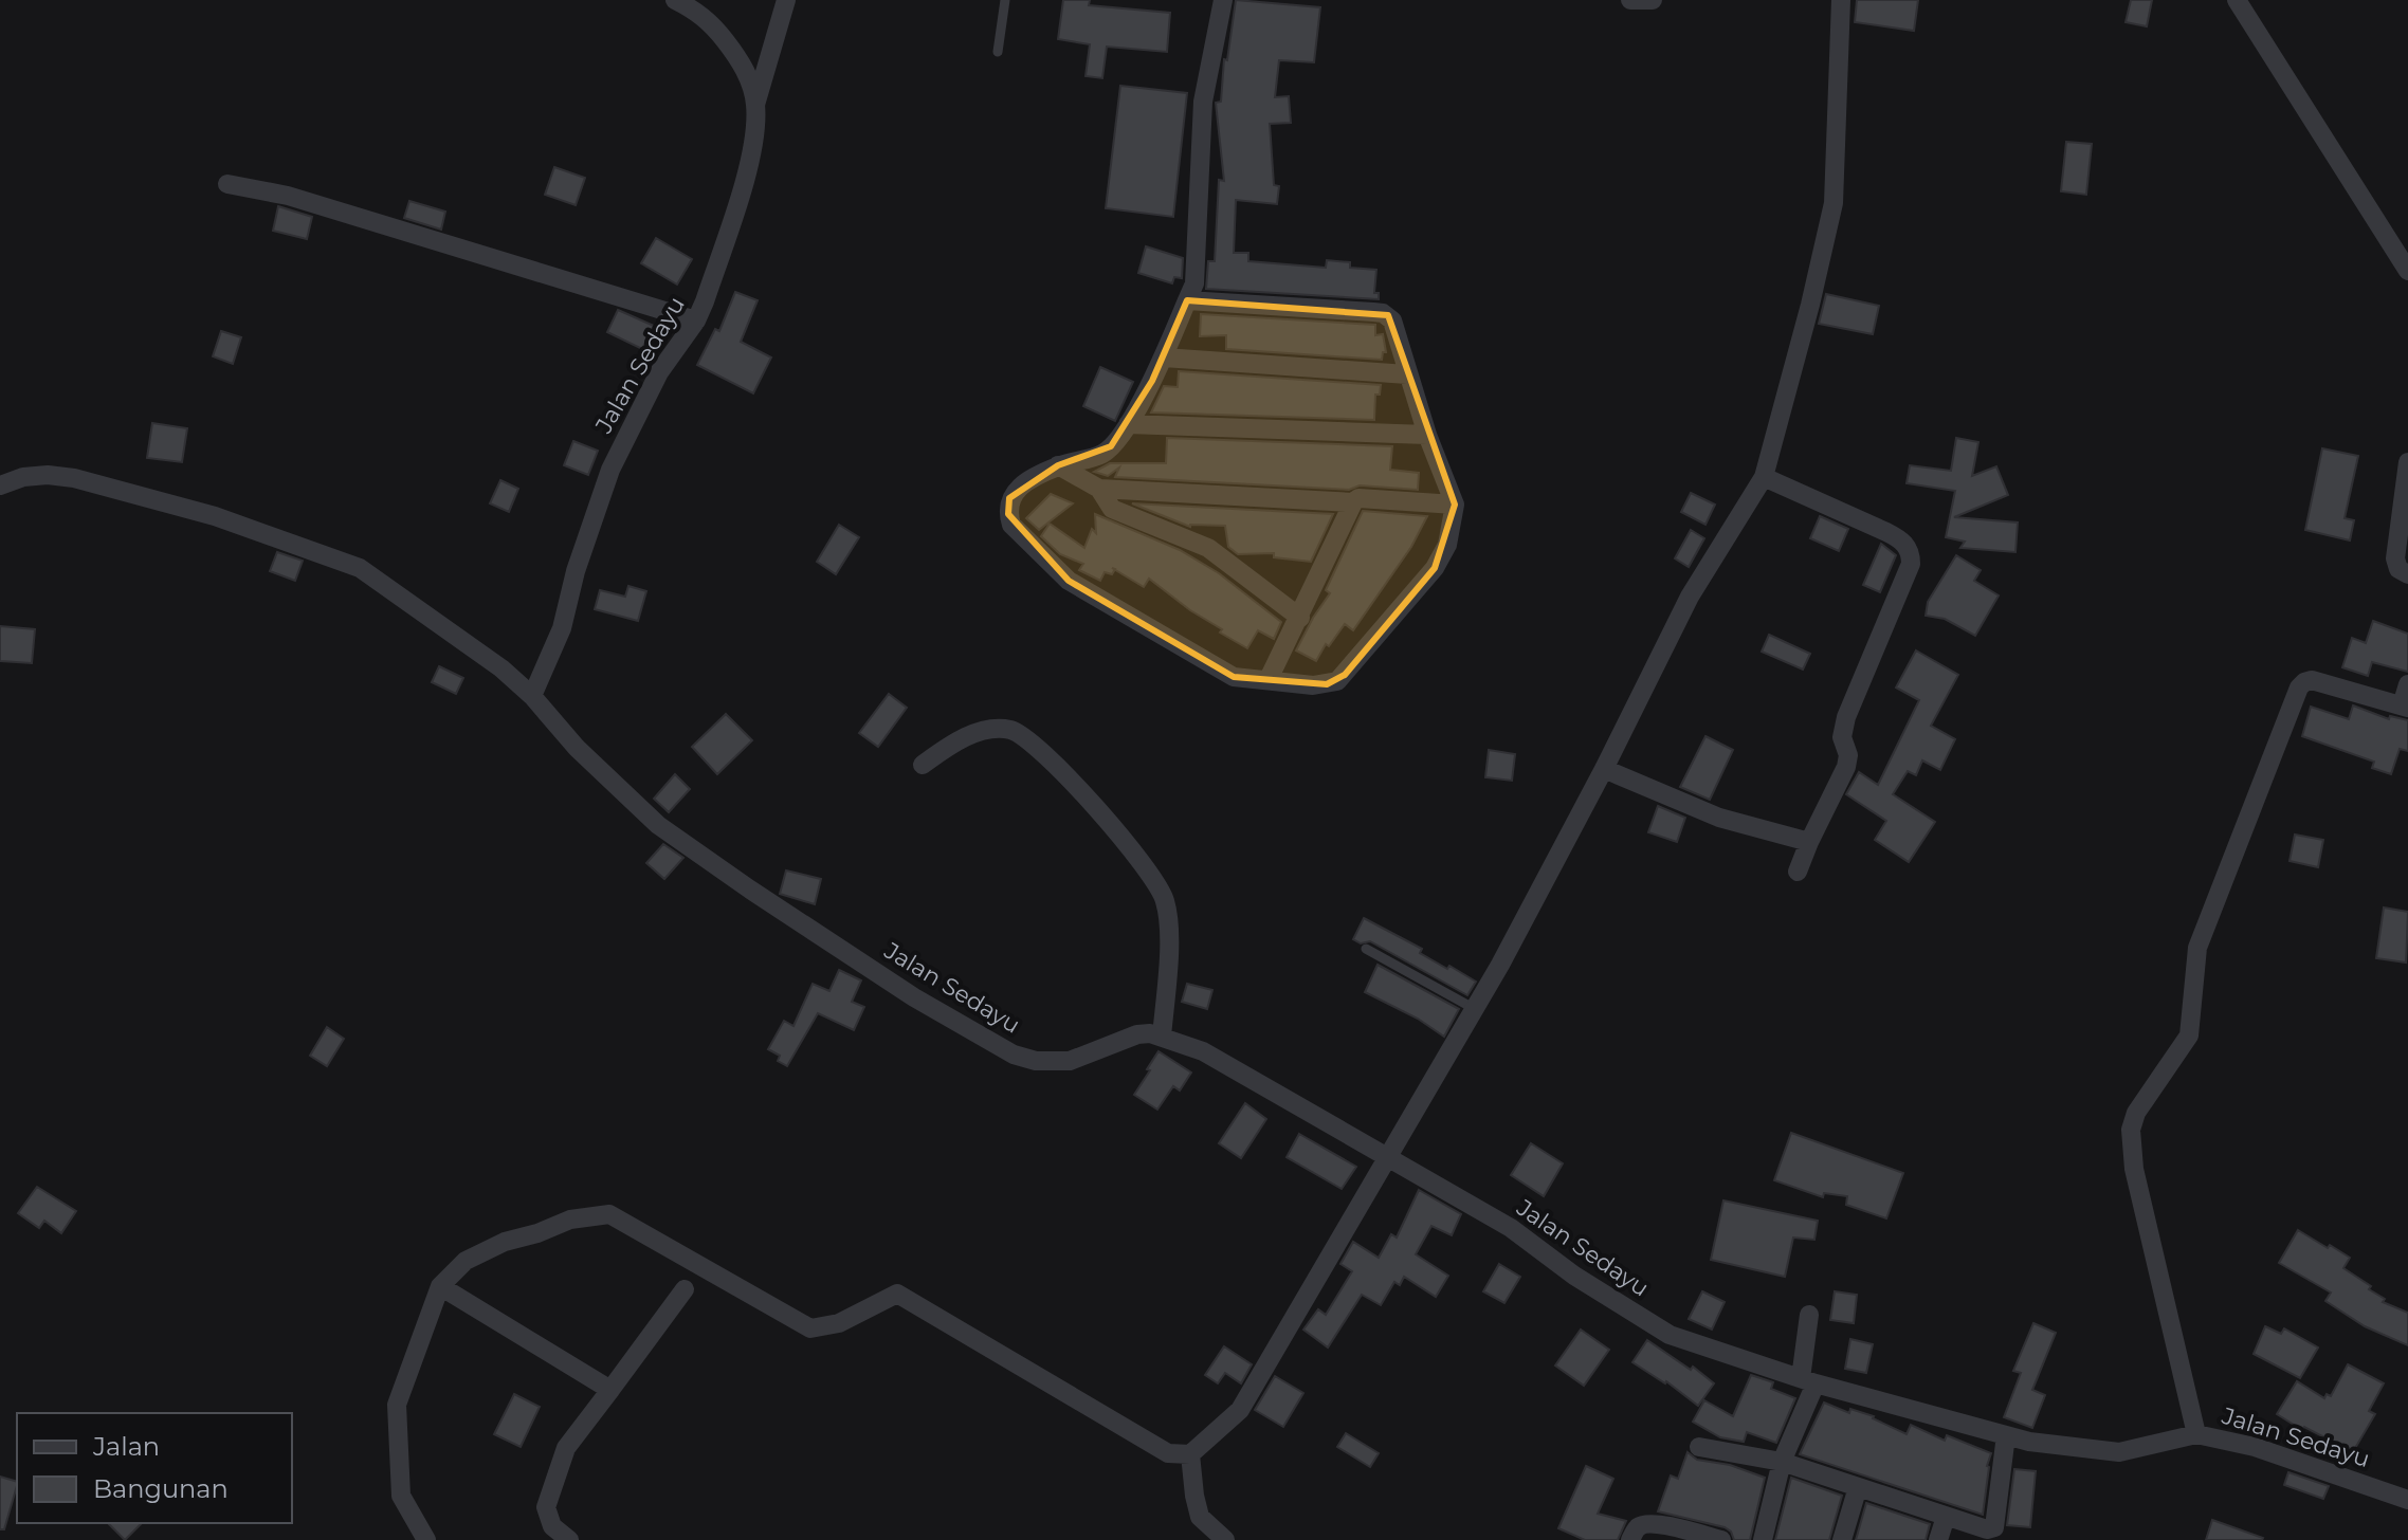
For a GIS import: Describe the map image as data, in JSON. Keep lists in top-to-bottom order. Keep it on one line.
{"streets":{"street":["Jalan Sedayu"]},"legend":["Jalan","Bangunan"]}
